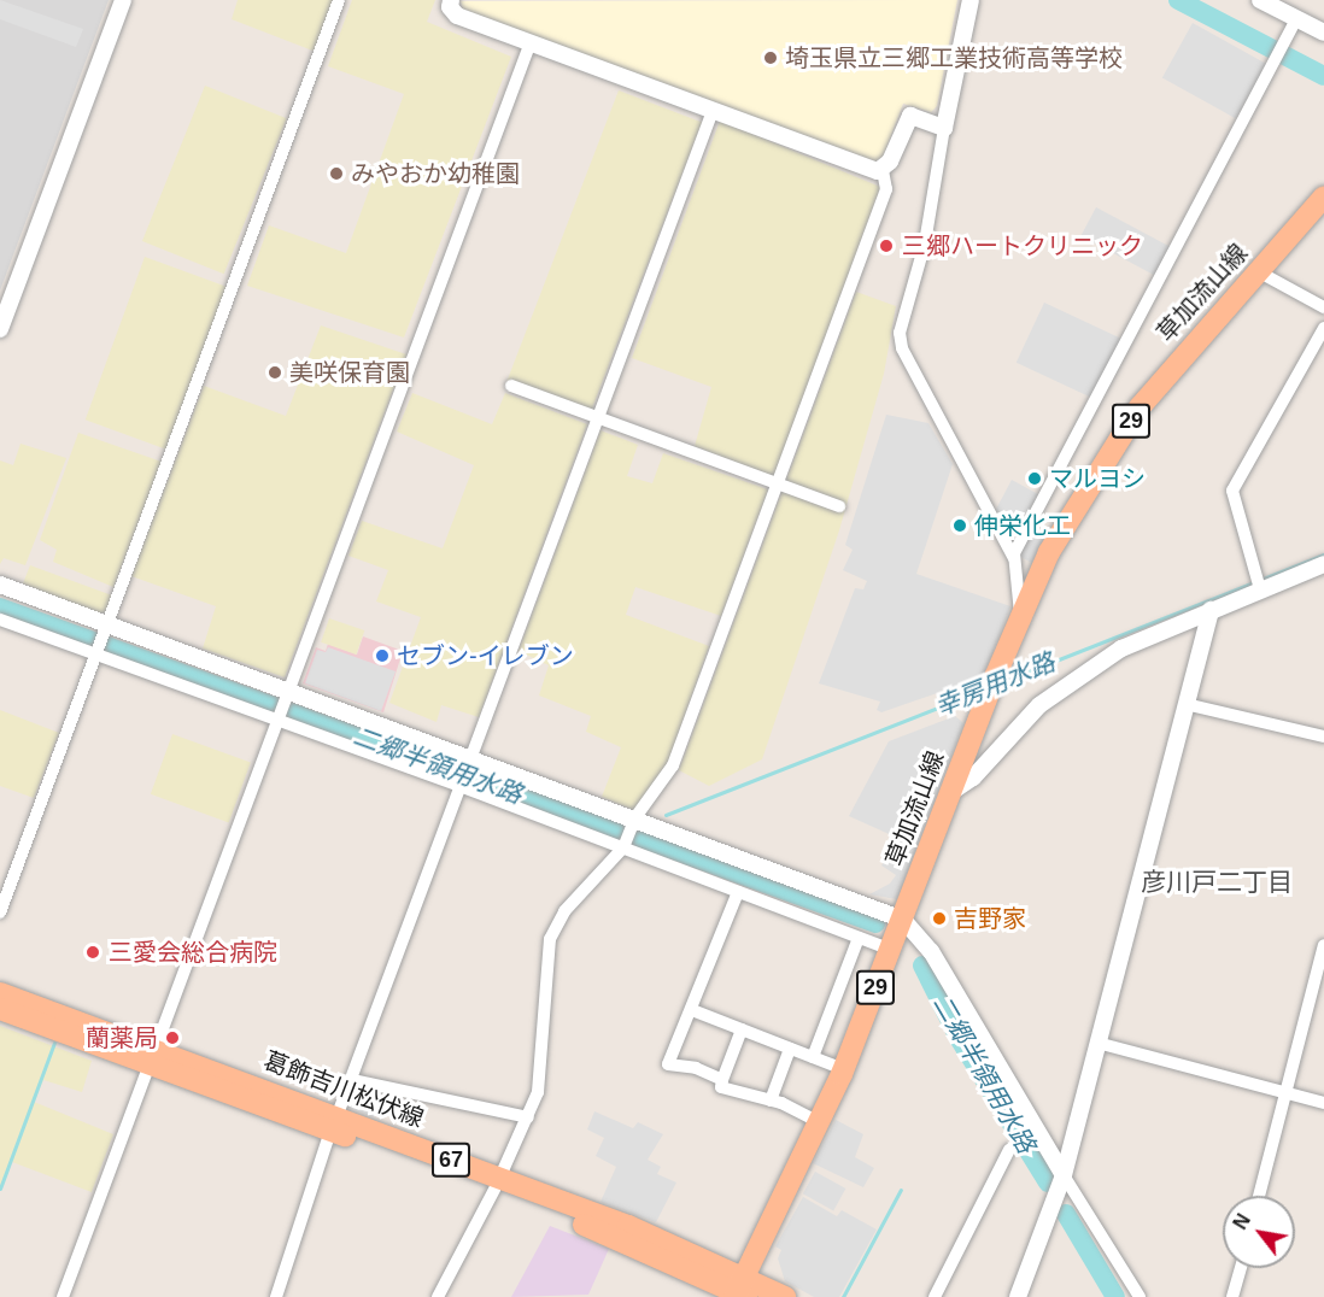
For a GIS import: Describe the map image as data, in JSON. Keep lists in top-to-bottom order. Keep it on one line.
{"streets":{"main road":["草加流山線","29","葛飾吉川松伏線","67"]},"crossings":[["草加流山線","葛飾吉川松伏線"]],"districts":["彦川戸二丁目"],"water":["幸房用水路","二郷半領用水路"],"places":["埼玉県立三郷工業技術高等学校","みやおか幼稚園","三郷ハートクリニック","美咲保育園","マルヨシ","伸栄化工","セブン-イレブン","吉野家","三愛会総合病院","蘭薬局"],"north":"top left"}
